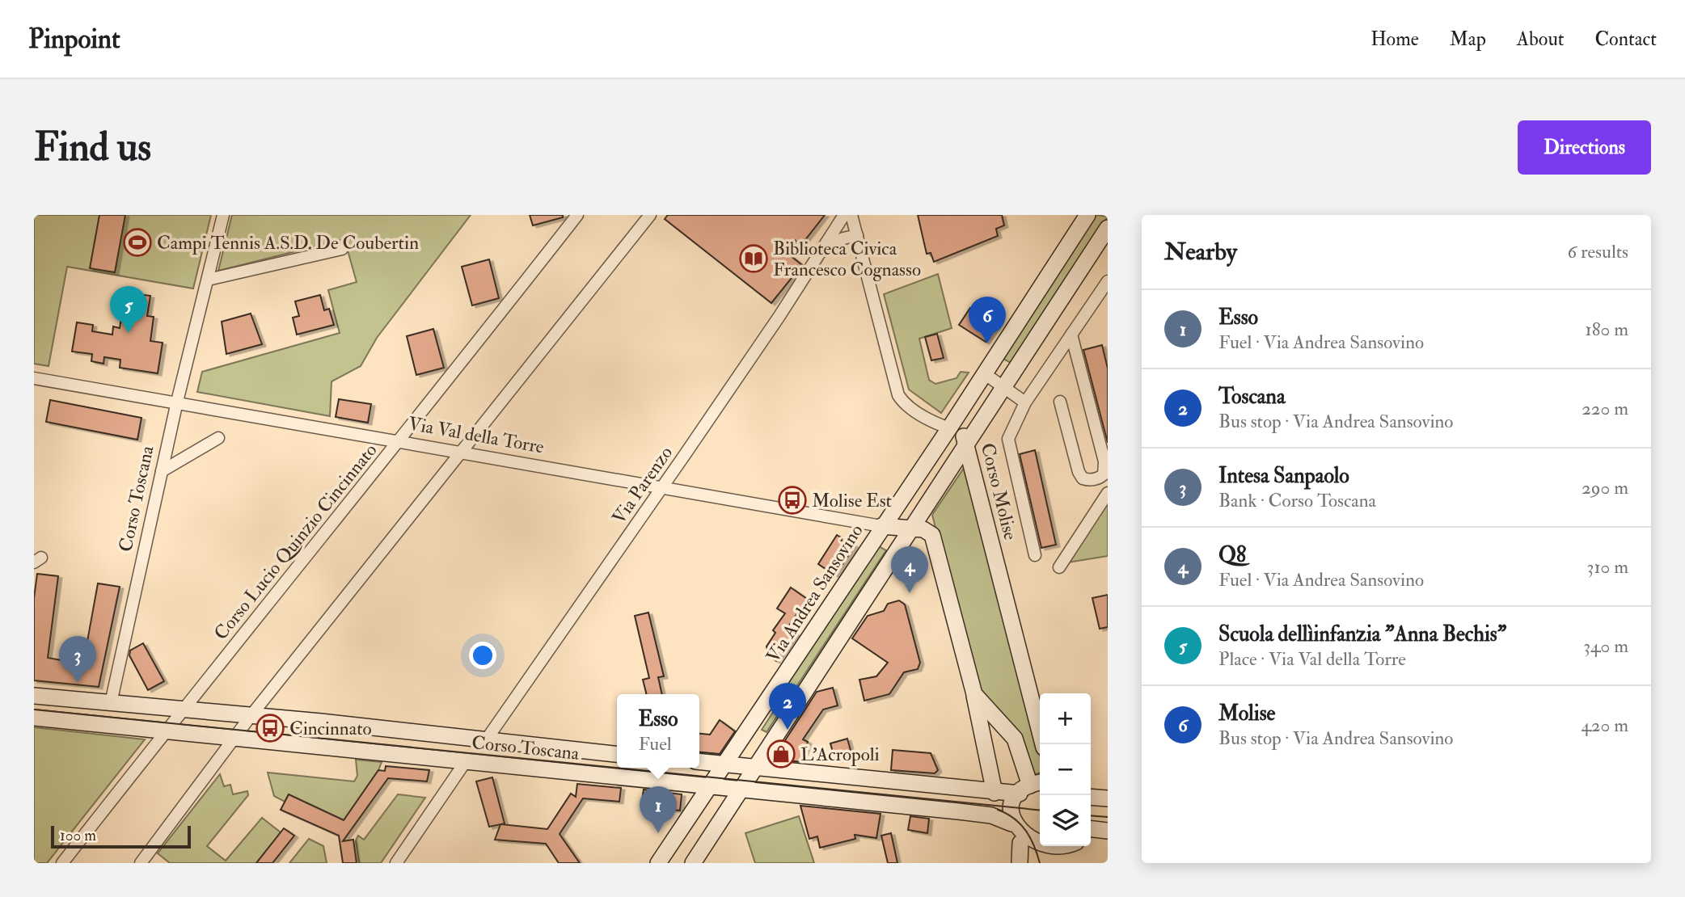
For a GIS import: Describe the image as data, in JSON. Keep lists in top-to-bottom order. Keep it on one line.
{"streets":{"street":["Via Val della Torre","Via Parenzo","Corso Molise","Corso Toscana","Corso Lucio Quinzio Cincinnato","Via Andrea Sansovino"]},"crossings":[["Via Val della Torre","Via Parenzo"],["Via Val della Torre","Corso Toscana"],["Via Val della Torre","Corso Lucio Quinzio Cincinnato"],["Via Val della Torre","Via Andrea Sansovino"],["Via Parenzo","Corso Toscana"],["Corso Molise","Via Andrea Sansovino"],["Corso Toscana","Corso Lucio Quinzio Cincinnato"],["Corso Toscana","Via Andrea Sansovino"]],"places":{"sports":["Campi Tennis A.S.D. De Coubertin"],"library":["Biblioteca Civica Francesco Cognasso"],"bus stop":["Molise Est","Cincinnato"],"shop":["L'Acropoli"]},"scale_bar":"100 m","page":{"header":"Pinpoint","nav":["Home","Map","About","Contact"],"buttons":"Directions","title":"Find us","heading":["Nearby","6 results"],"pins":["5","6","4","3","2","1"],"list":[{"mark":"1","name":"Esso","note":"Fuel · Via Andrea Sansovino","value":"180 m"},{"mark":"2","name":"Toscana","note":"Bus stop · Via Andrea Sansovino","value":"220 m"},{"mark":"3","name":"Intesa Sanpaolo","note":"Bank · Corso Toscana","value":"290 m"},{"mark":"4","name":"Q8","note":"Fuel · Via Andrea Sansovino","value":"310 m"},{"mark":"5","name":"Scuola dellìinfanzia \"Anna Bechis\"","note":"Place · Via Val della Torre","value":"340 m"},{"mark":"6","name":"Molise","note":"Bus stop · Via Andrea Sansovino","value":"420 m"}],"map_buttons":["+","−"],"popup":["Esso","Fuel"],"scale":"100 m"}}
